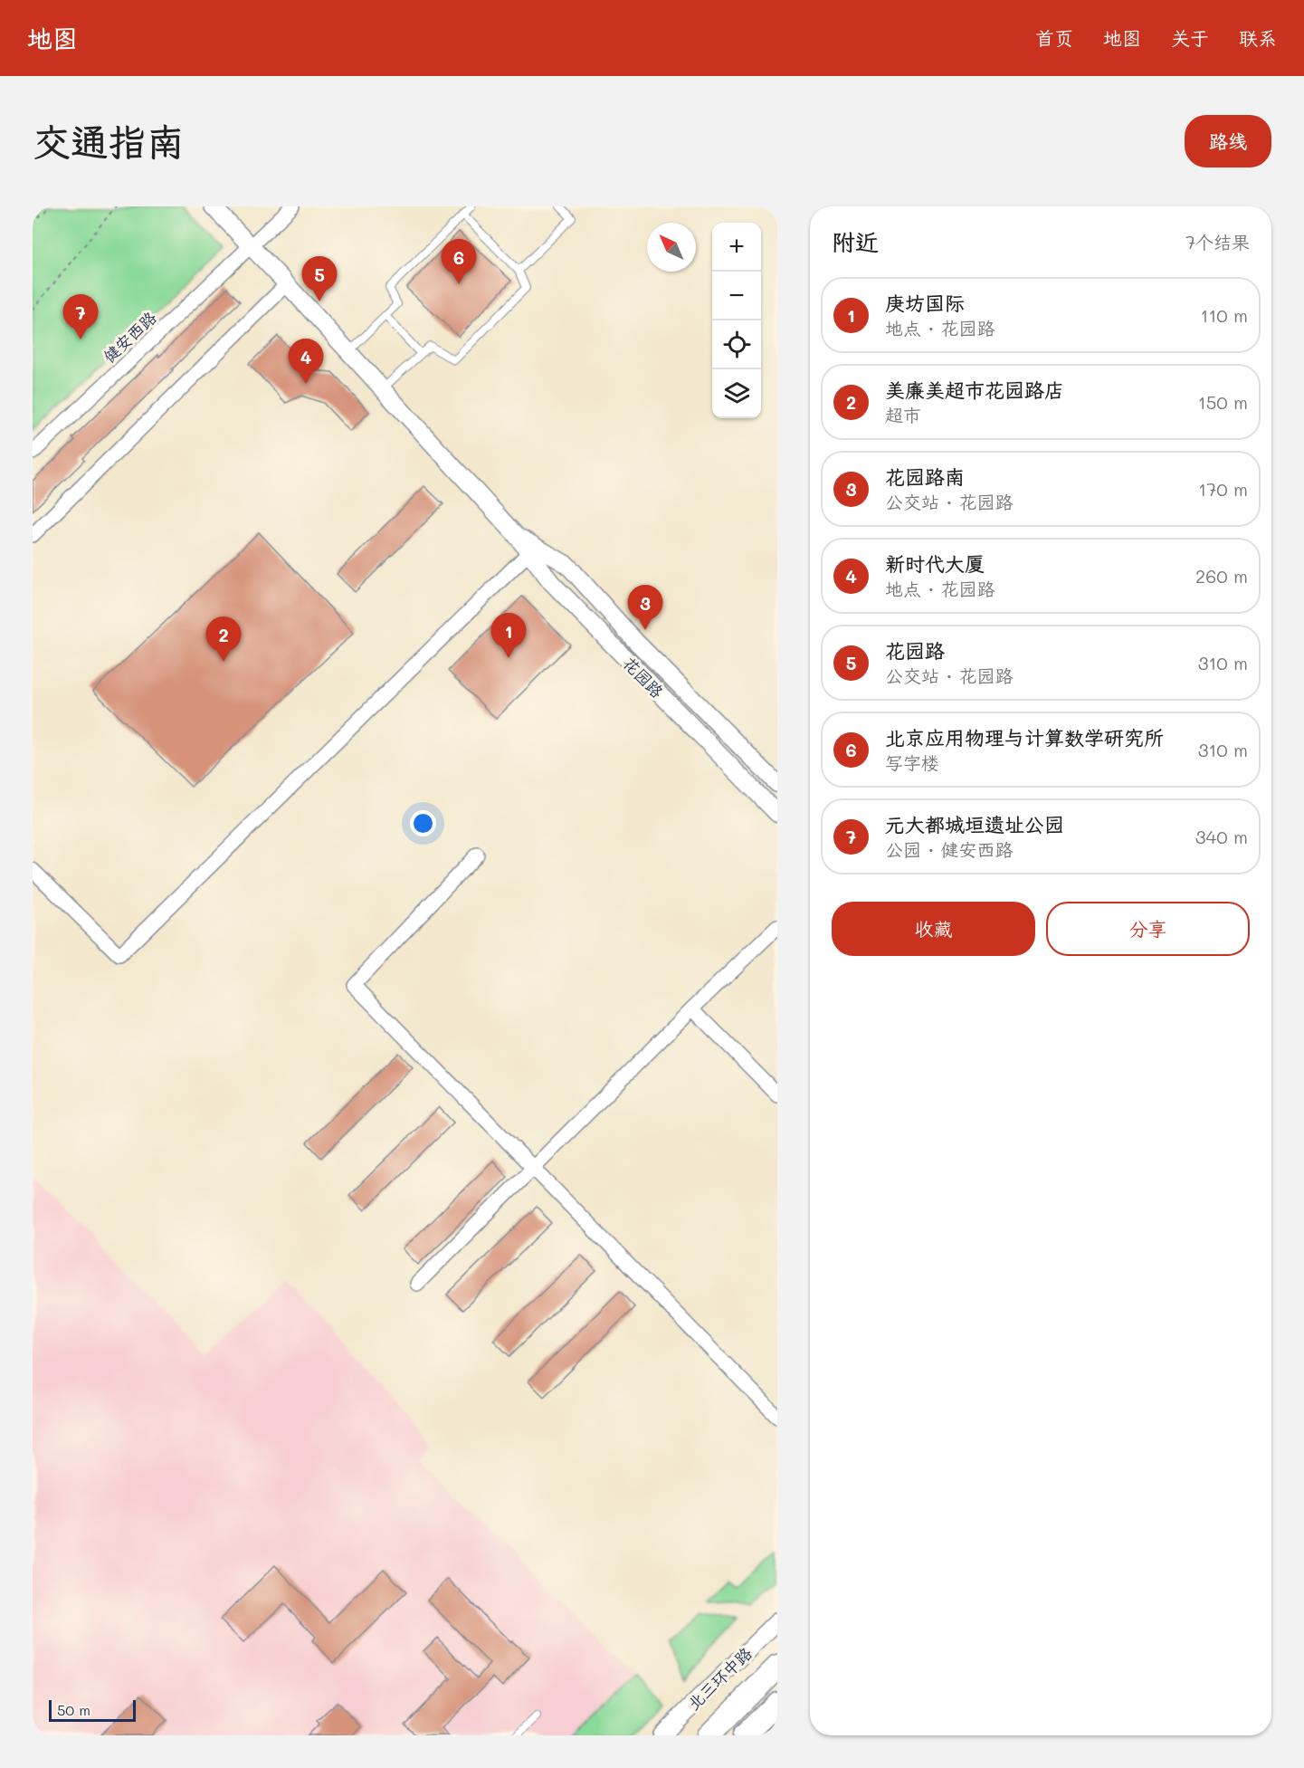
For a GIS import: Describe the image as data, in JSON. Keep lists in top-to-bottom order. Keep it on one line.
{"streets":{"street":["健安西路","花园路","北三环中路"]},"crossings":[["健安西路","花园路"]],"scale_bar":"50 m","north":"top left","page":{"header":"地图","nav":["首页","地图","关于","联系"],"buttons":["路线",["收藏","分享"]],"title":"交通指南","heading":["附近","7个结果"],"map_buttons":["+","−"],"pins":["6","5","7","4","3","1","2"],"list":[{"mark":"1","name":"庚坊国际","note":"地点 · 花园路","value":"110 m"},{"mark":"2","name":"美廉美超市花园路店","note":"超市","value":"150 m"},{"mark":"3","name":"花园路南","note":"公交站 · 花园路","value":"170 m"},{"mark":"4","name":"新时代大厦","note":"地点 · 花园路","value":"260 m"},{"mark":"5","name":"花园路","note":"公交站 · 花园路","value":"310 m"},{"mark":"6","name":"北京应用物理与计算数学研究所","note":"写字楼","value":"310 m"},{"mark":"7","name":"元大都城垣遗址公园","note":"公园 · 健安西路","value":"340 m"}],"scale":"50 m"}}
